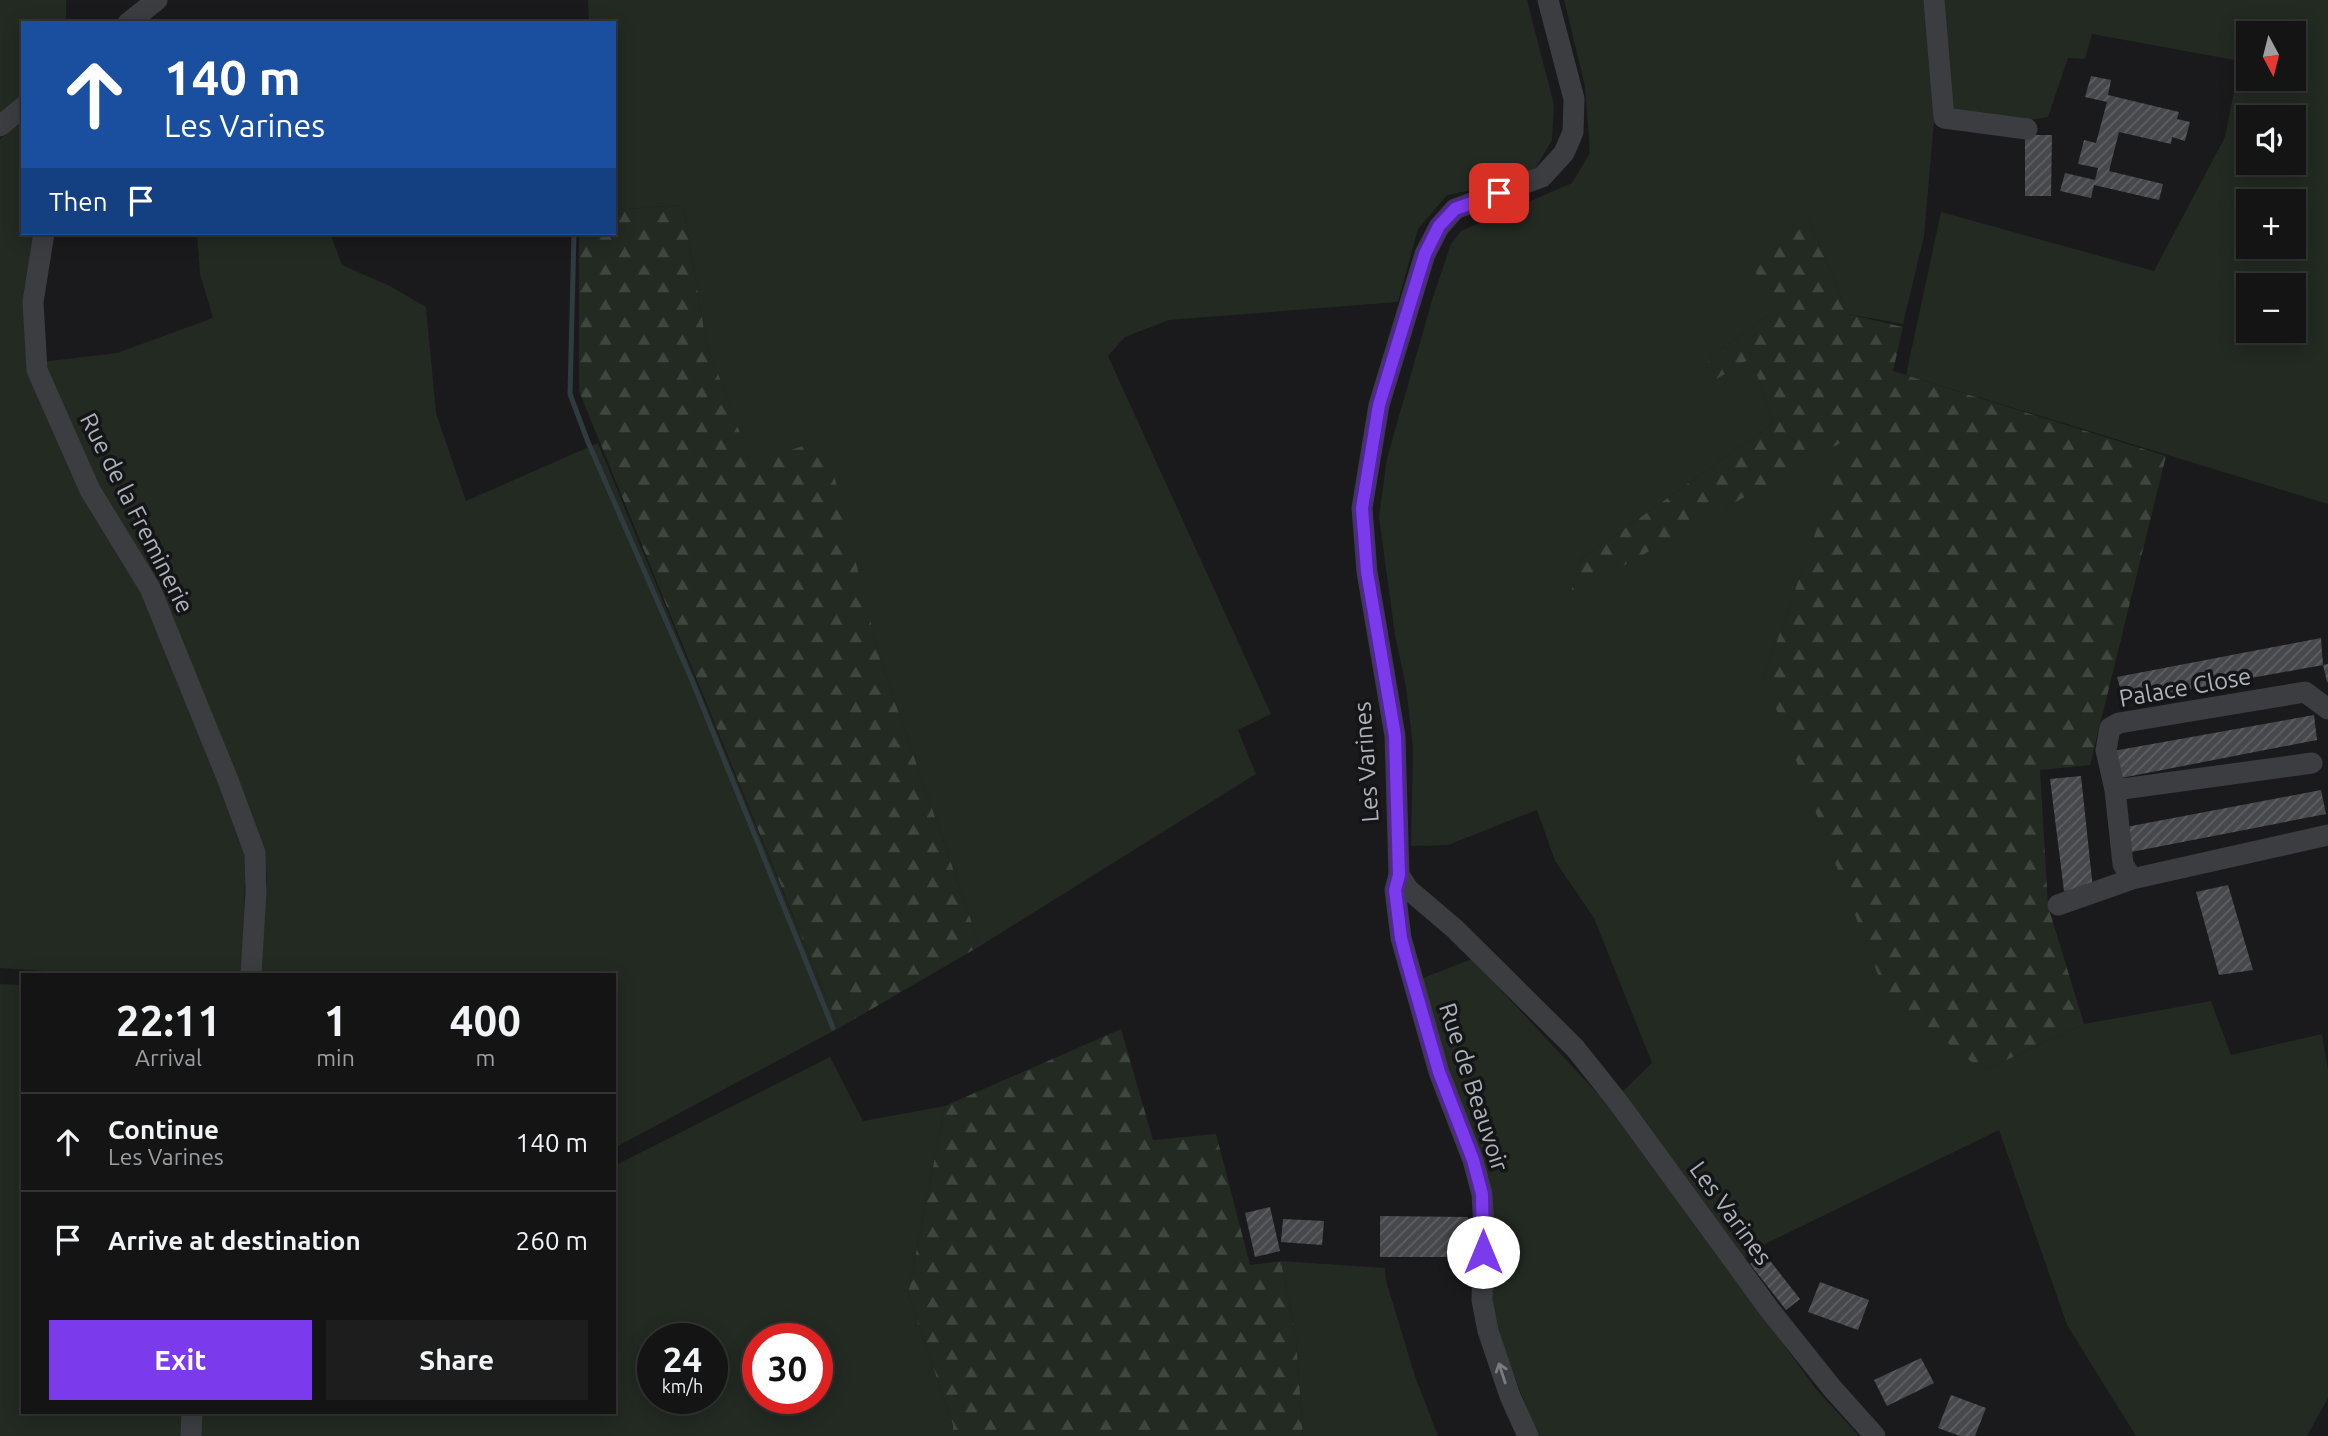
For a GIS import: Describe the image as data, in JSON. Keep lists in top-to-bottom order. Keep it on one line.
{"streets":{"street":["Rue de la Freminerie","Palace Close","Les Varines","Rue de Beauvoir"]},"crossings":[["Les Varines","Rue de Beauvoir"]],"one_way":["Rue de Beauvoir"],"north":"bottom","page":{"map_buttons":["+","−"],"turn":["140 m","Les Varines"],"then":"Then","eta":["22:11","Arrival","1","min","400","m"],"list":[{"name":"Continue","note":"Les Varines","value":"140 m"},{"name":"Arrive at destination","value":"260 m"}],"buttons":["Exit","Share"],"speed":"24 km/h","limit":"30"}}
